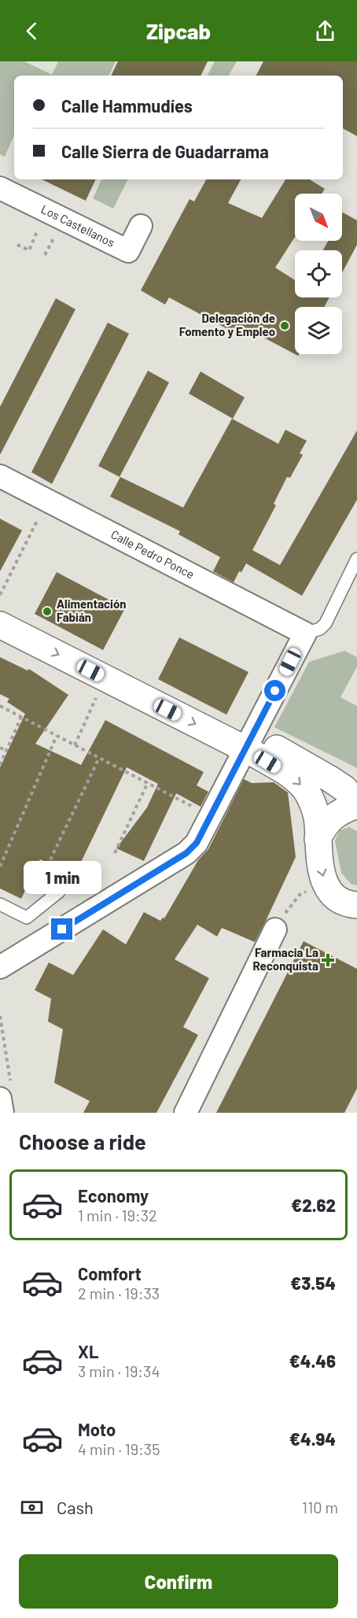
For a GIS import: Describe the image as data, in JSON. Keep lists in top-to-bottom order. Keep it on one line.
{"streets":{"street":["Los Castellanos","Calle Pedro Ponce"]},"places":{"other":["Delegación de Fomento y Empleo","Alimentación Fabián"],"health":["Farmacia La Reconquista"]},"north":"bottom right","page":{"header":"Zipcab","banner":["Calle Hammudíes","Calle Sierra de Guadarrama"],"bubble":"1 min","heading":"Choose a ride","list":[{"name":"Economy","note":"1 min · 19:32","value":"€2.62"},{"name":"Comfort","note":"2 min · 19:33","value":"€3.54"},{"name":"XL","note":"3 min · 19:34","value":"€4.46"},{"name":"Moto","note":"4 min · 19:35","value":"€4.94"}],"pay":["Cash","110 m"],"buttons":"Confirm"}}
